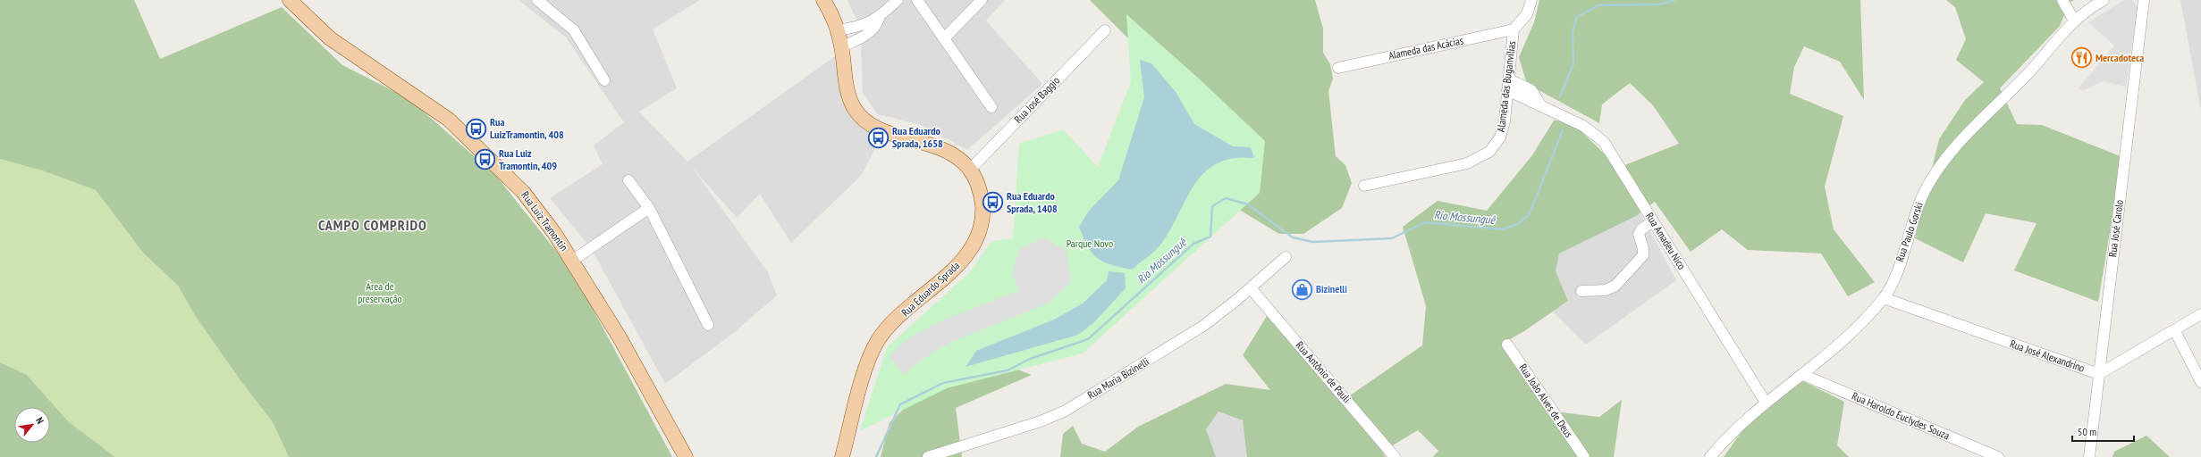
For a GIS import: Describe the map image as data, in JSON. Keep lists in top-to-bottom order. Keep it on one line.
{"streets":{"main road":["Rua Luiz Tramontin","Rua Eduardo Sprada"],"street":["Alameda das Acácias","Alameda das Buganvílias","Rua José Baggio","Rua José Carolo","Rua Paulo Gorski","Rua Amadeu Nico","Rua José Alexandrino","Rua Antônio de Pauli","Rua Maria Bizinelli","Rua João Alves de Deus","Rua Haroldo Euclydes Souza"]},"crossings":[["Alameda das Acácias","Alameda das Buganvílias"],["Alameda das Buganvílias","Rua Amadeu Nico"],["Rua José Baggio","Rua Eduardo Sprada"],["Rua José Carolo","Rua José Alexandrino"],["Rua Paulo Gorski","Rua Amadeu Nico"],["Rua Paulo Gorski","Rua José Alexandrino"],["Rua Paulo Gorski","Rua Haroldo Euclydes Souza"],["Rua Antônio de Pauli","Rua Maria Bizinelli"]],"districts":["CAMPO COMPRIDO"],"water":["Rio Mossunguê"],"parks":["Parque Novo","Área de preservação"],"places":{"restaurant":["Mercadoteca"],"bus stop":["Rua LuizTramontin, 408","Rua Eduardo Sprada, 1658","Rua Luiz Tramontin, 409","Rua Eduardo Sprada, 1408"],"shop":["Bizinelli"]},"scale_bar":"50 m","north":"top right"}
